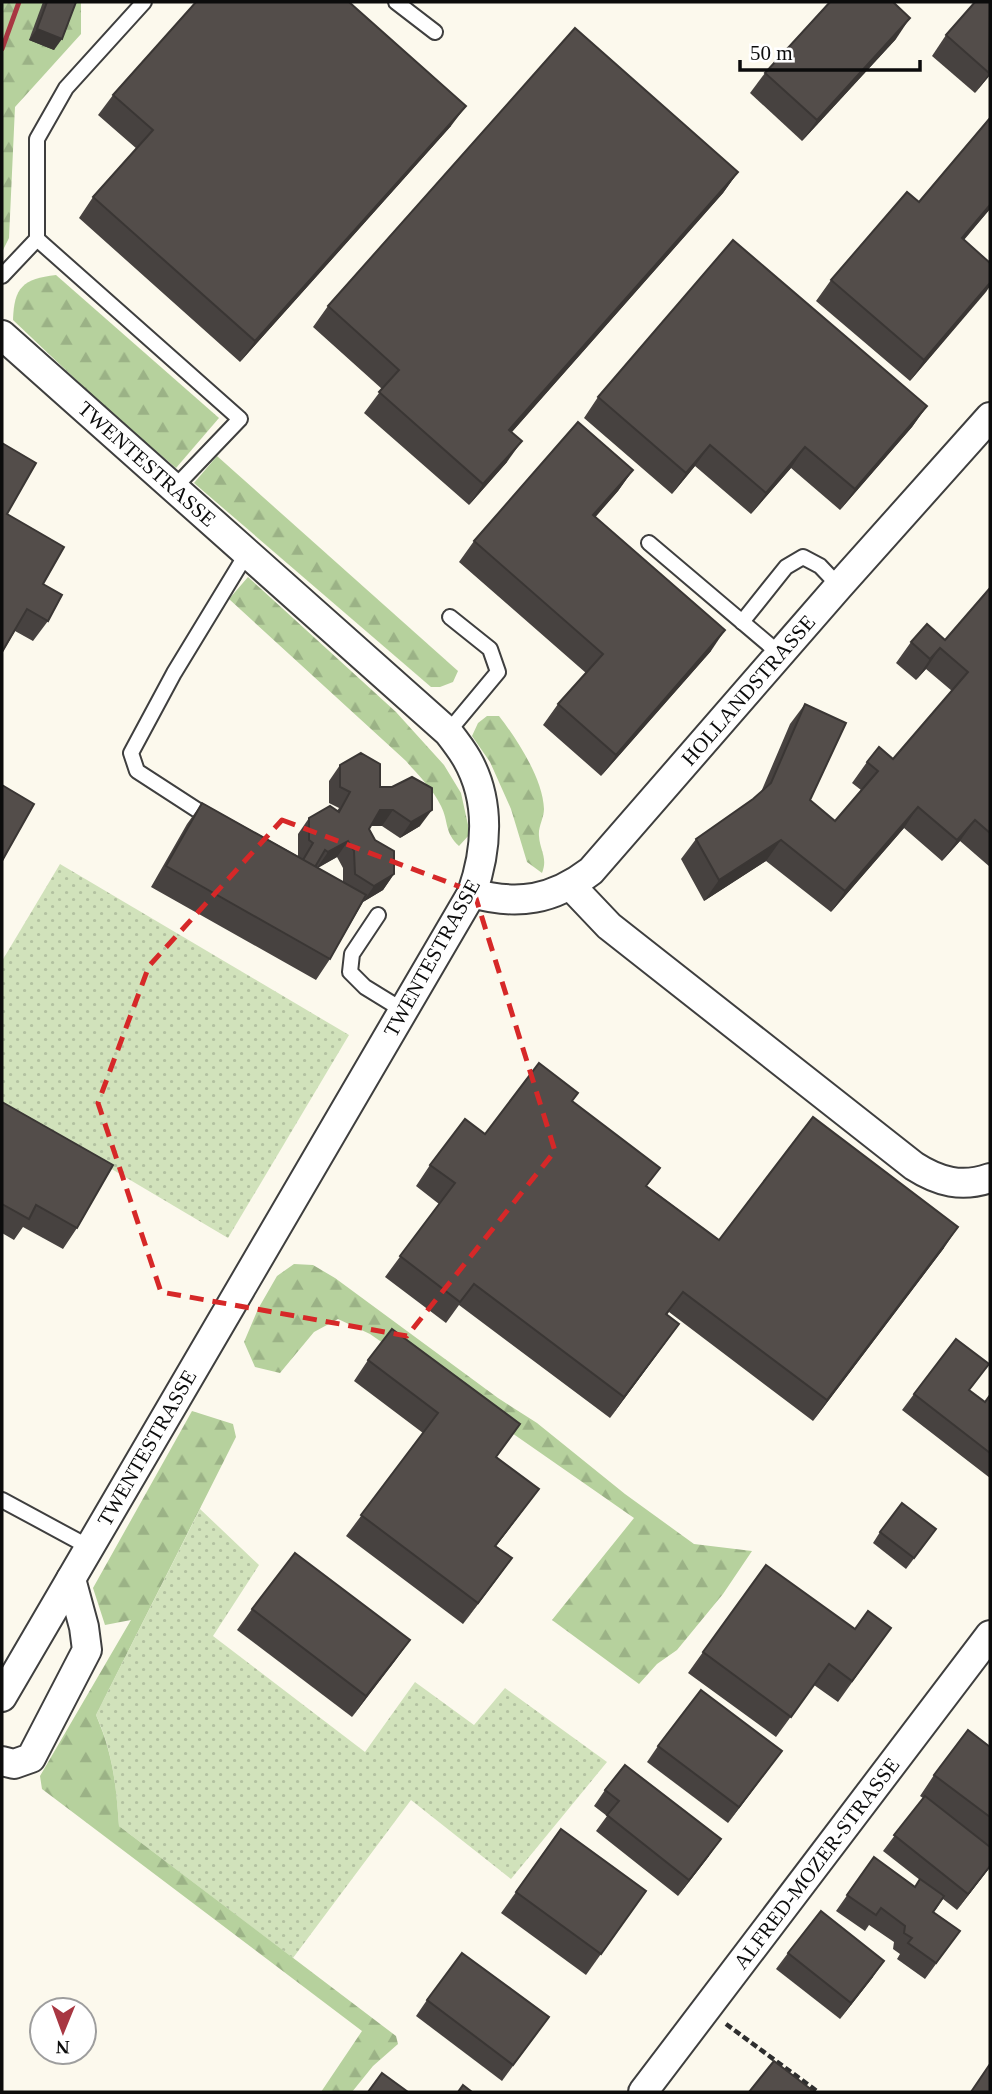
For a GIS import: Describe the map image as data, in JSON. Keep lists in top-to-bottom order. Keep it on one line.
{"streets":{"street":["TWENTESTRASSE","HOLLANDSTRASSE","ALFRED-MOZER-STRASSE"]},"crossings":[["TWENTESTRASSE","HOLLANDSTRASSE"]],"scale_bar":"50 m","north":"bottom"}
